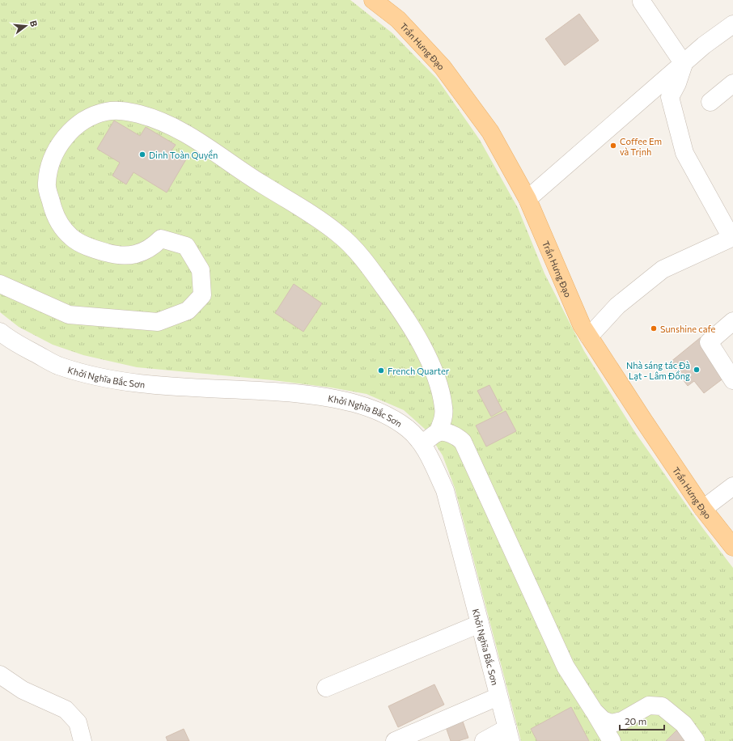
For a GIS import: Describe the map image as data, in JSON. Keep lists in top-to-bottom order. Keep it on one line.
{"streets":{"main road":["Trần Hưng Đạo"],"street":["Khởi Nghĩa Bắc Sơn"]},"places":["Coffee Em và Trịnh","Dinh Toàn Quyền","Sunshine cafe","Nhà sáng tác Đà Lạt - Lâm Đồng","French Quarter"],"scale_bar":"20 m","north":"right"}
